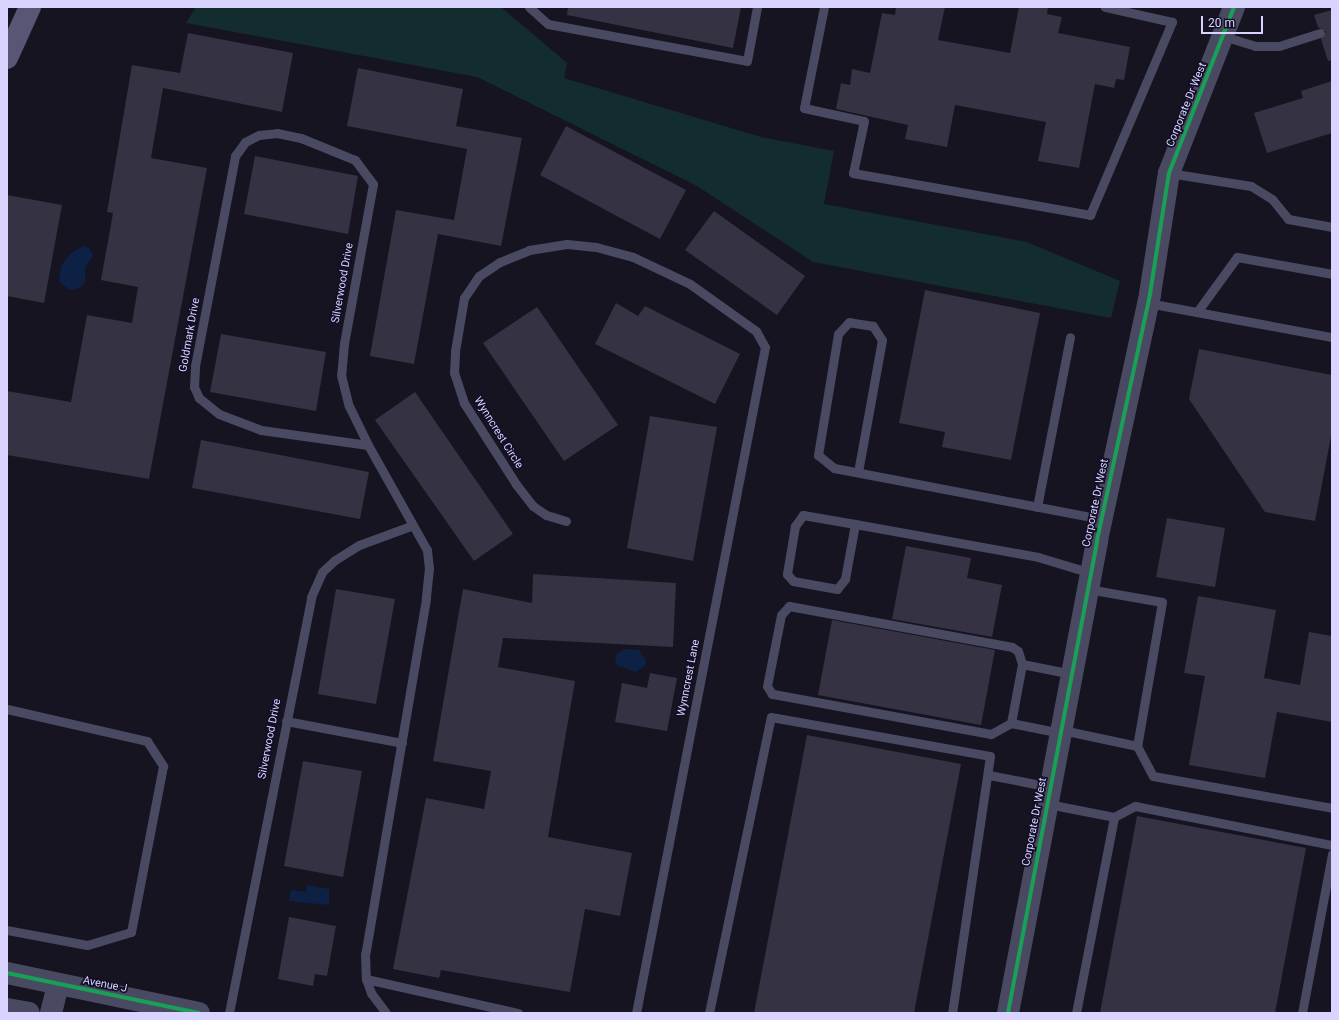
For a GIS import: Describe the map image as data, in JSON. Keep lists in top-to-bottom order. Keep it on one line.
{"streets":{"street":["Corporate Dr West","Avenue J"],"lane":["Silverwood Drive","Goldmark Drive","Wynncrest Circle","Wynncrest Lane"]},"crossings":[["Silverwood Drive","Goldmark Drive"],["Wynncrest Circle","Wynncrest Lane"]],"scale_bar":"20 m"}
